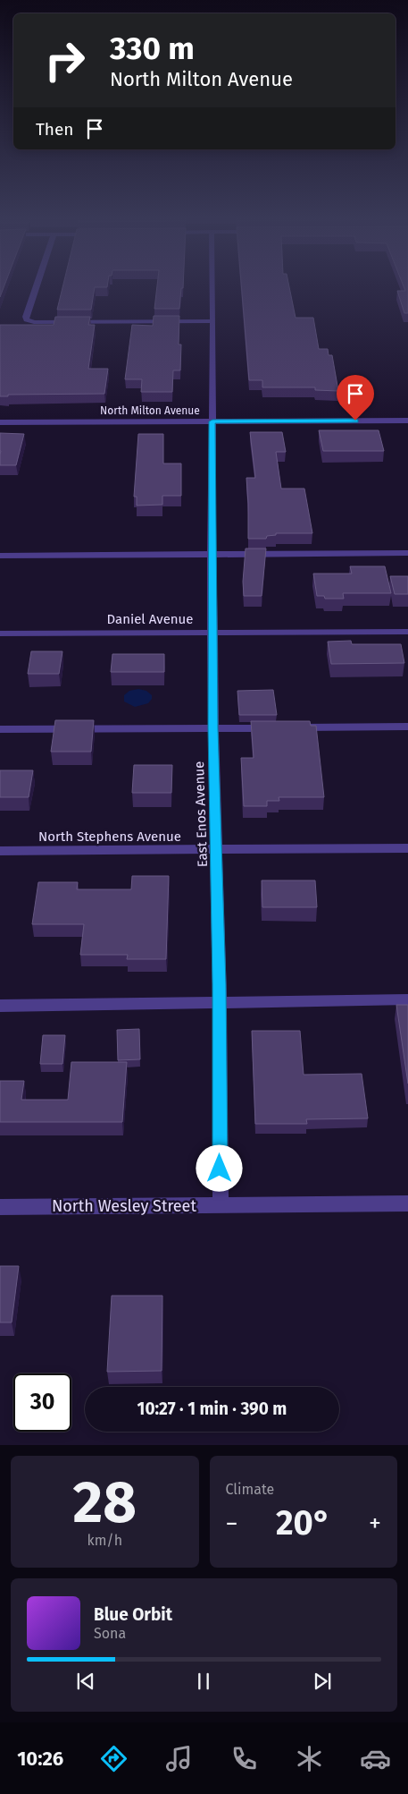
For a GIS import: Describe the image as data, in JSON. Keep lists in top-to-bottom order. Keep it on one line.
{"streets":{"street":["North Milton Avenue","Daniel Avenue","East Enos Avenue","North Stephens Avenue","North Wesley Street"]},"crossings":[["North Milton Avenue","East Enos Avenue"],["Daniel Avenue","East Enos Avenue"],["East Enos Avenue","North Stephens Avenue"],["East Enos Avenue","North Wesley Street"]],"page":{"turn":["330 m","North Milton Avenue"],"then":"Then","limit":"30","trip":"10:27 · 1 min · 390 m","tile":[["28","km/h"],"Climate"],"heat":["−","20°","+"],"song":["Blue Orbit","Sona"],"tabs":"10:26"}}
